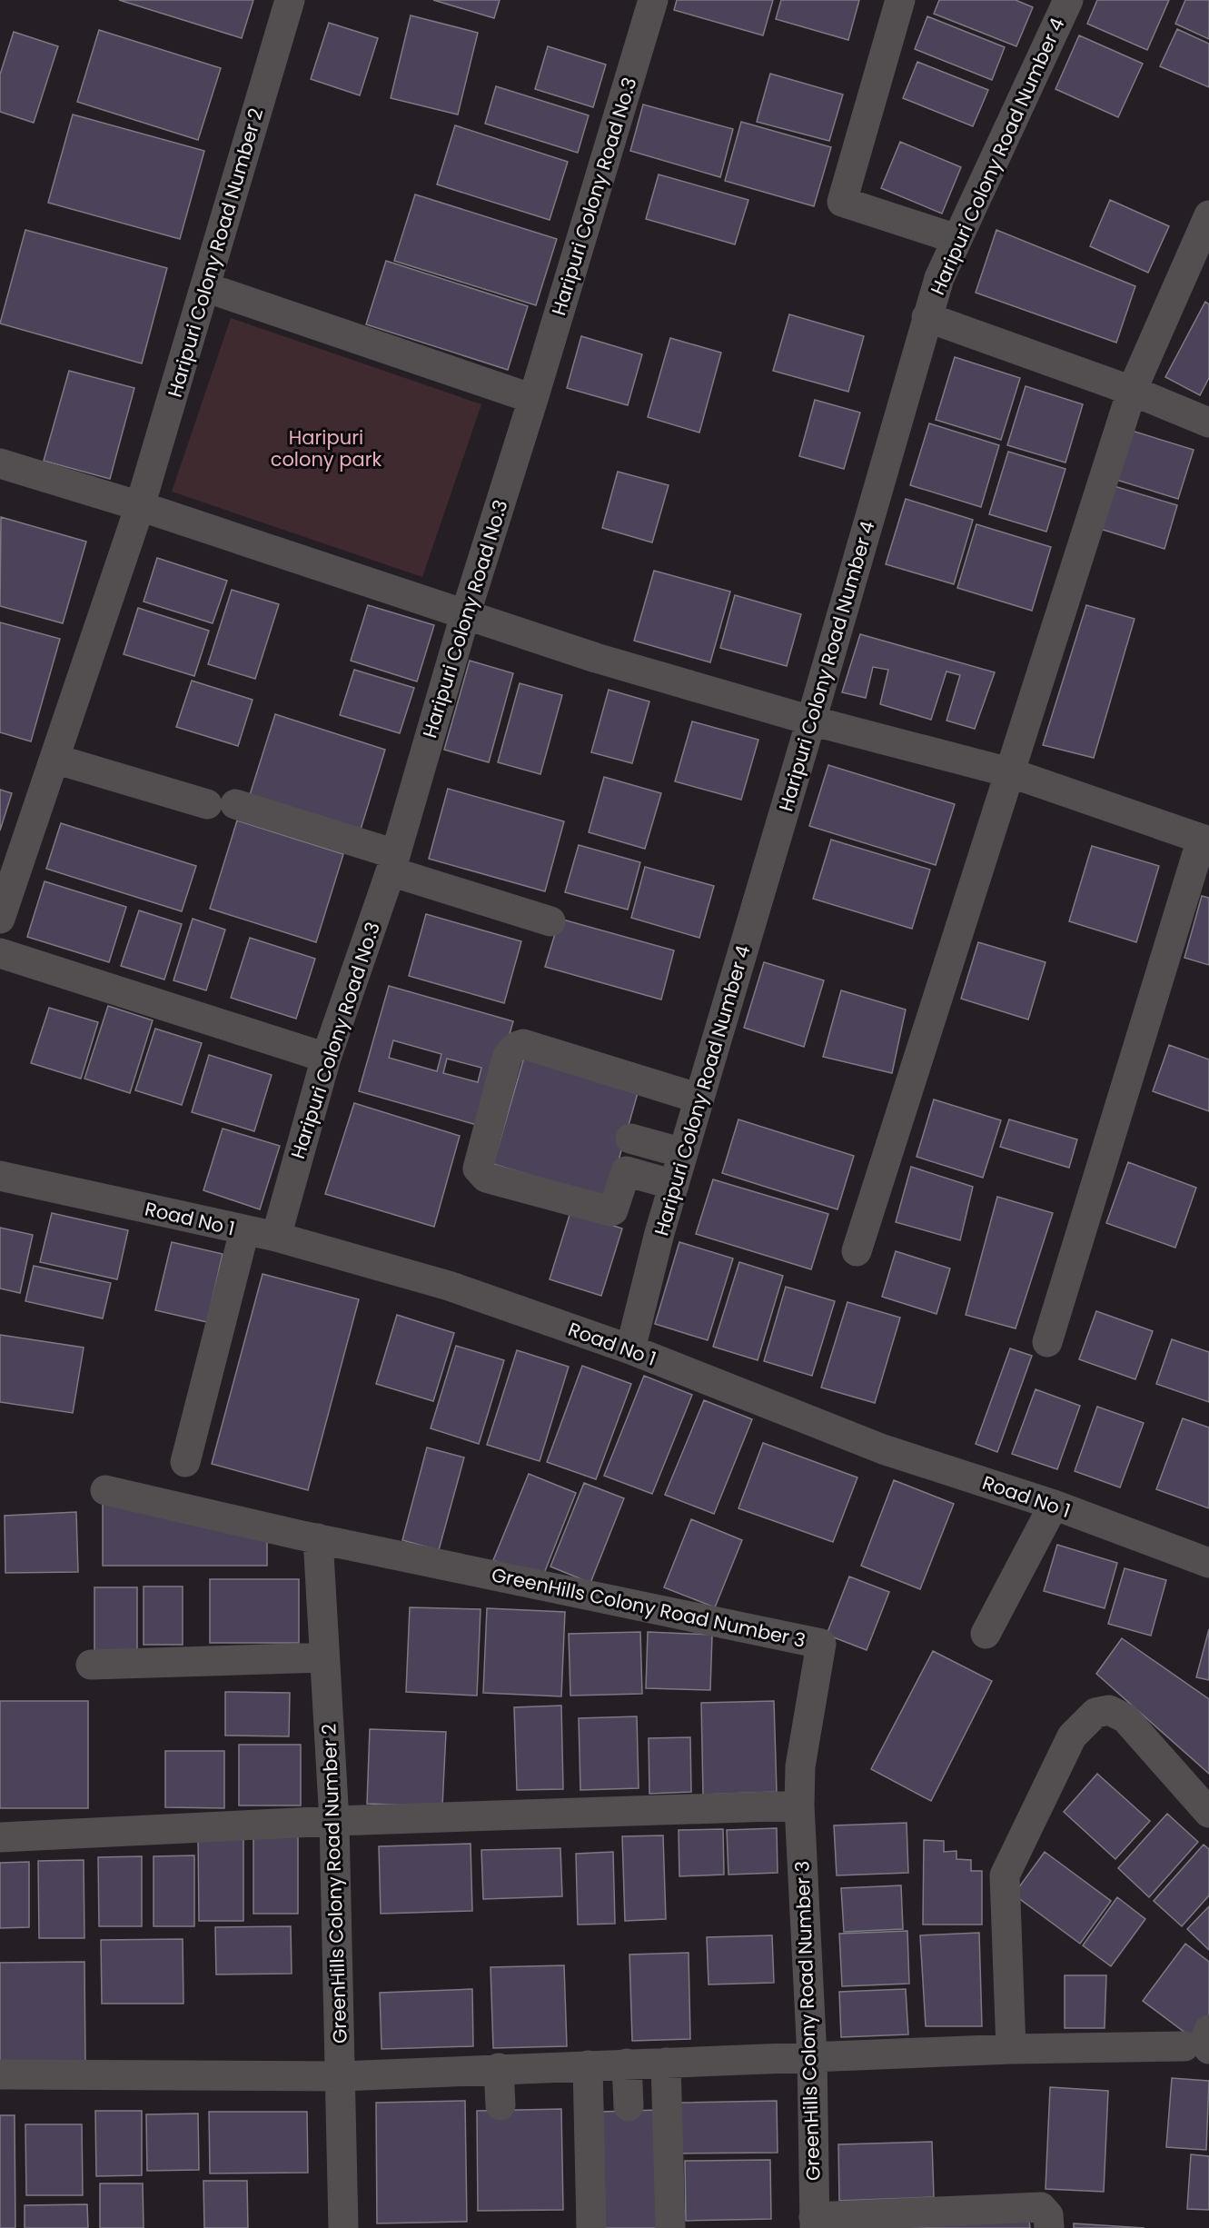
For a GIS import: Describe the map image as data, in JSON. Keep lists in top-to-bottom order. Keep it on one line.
{"streets":{"street":["Haripuri Colony Road Number 4","Haripuri Colony Road No.3","Haripuri Colony Road Number 2","Road No 1","GreenHills Colony Road Number 3","GreenHills Colony Road Number 2"]},"crossings":[["Haripuri Colony Road Number 4","Road No 1"],["Haripuri Colony Road No.3","Road No 1"],["GreenHills Colony Road Number 3","GreenHills Colony Road Number 2"]],"parks":["Haripuri colony park"]}
